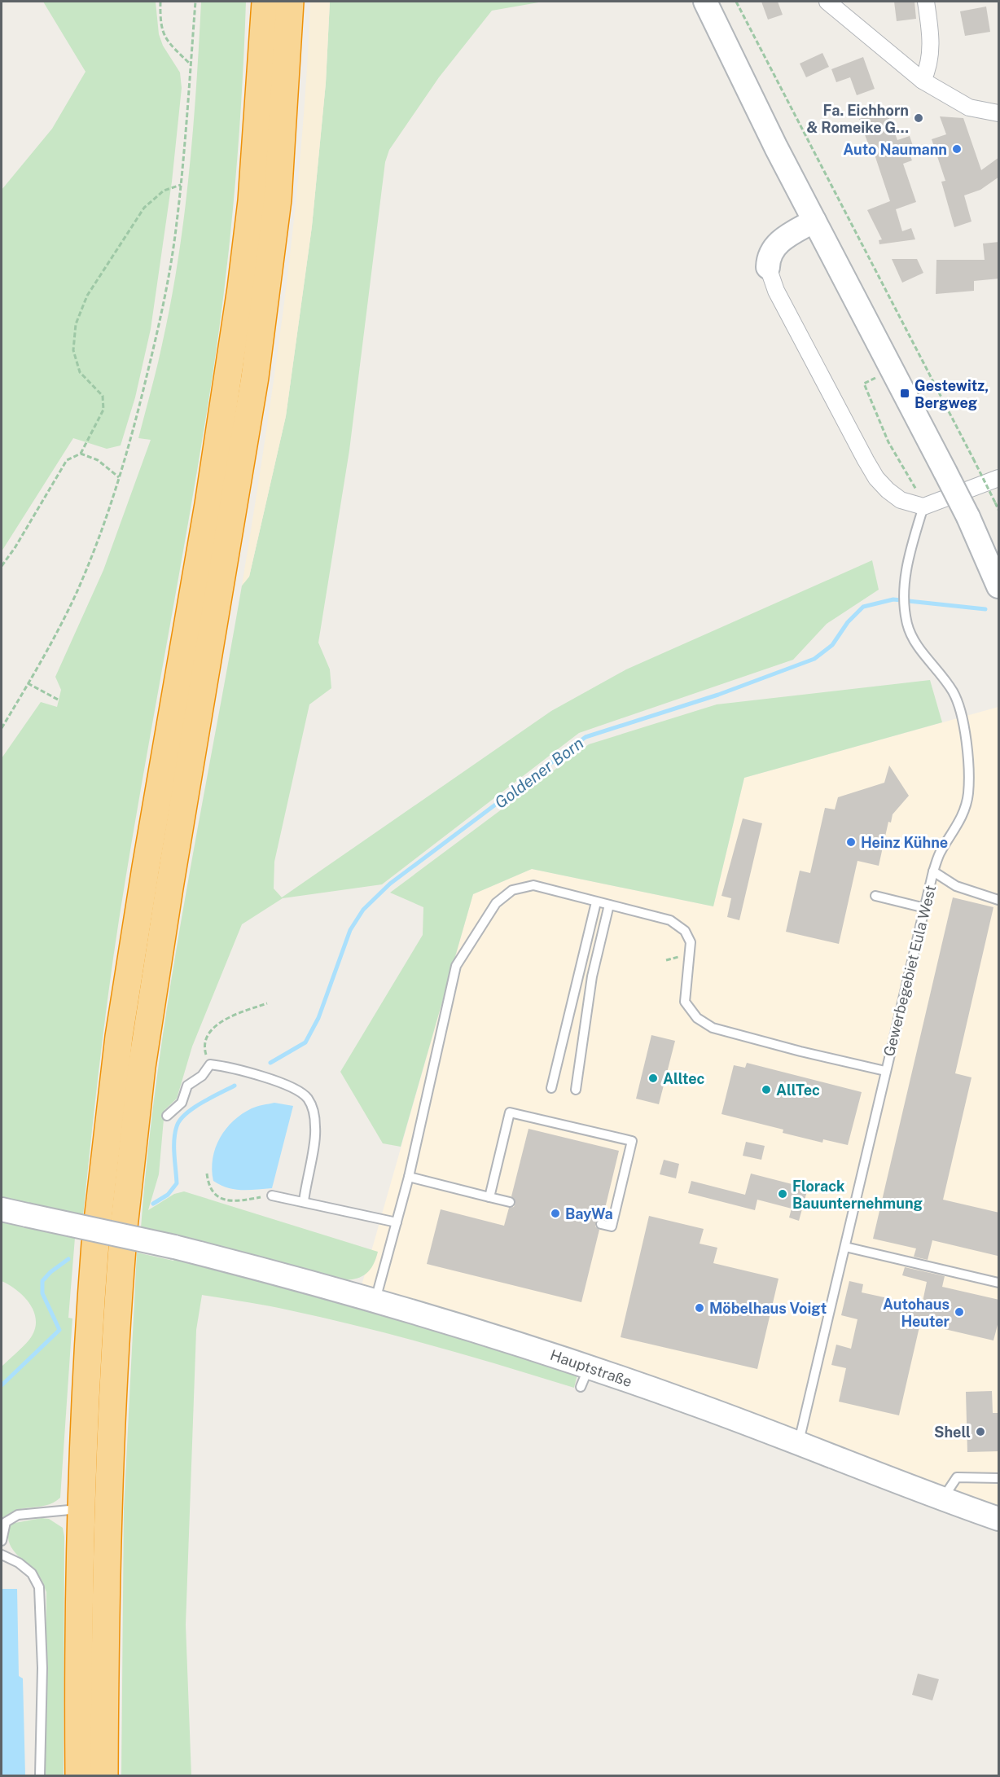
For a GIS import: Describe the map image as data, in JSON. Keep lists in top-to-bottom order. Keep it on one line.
{"streets":{"street":["Hauptstraße"],"lane":["Gewerbegebiet Eula West"]},"crossings":[["Gewerbegebiet Eula West","Hauptstraße"]],"water":["Goldener Born"],"places":{"other":["Fa. Eichhorn & Romeike G...","Auto Naumann","Heinz Kühne","Alltec","AllTec","Florack Bauunternehmung","BayWa","Möbelhaus Voigt","Autohaus Heuter","Shell"],"transit":["Gestewitz, Bergweg"]}}
